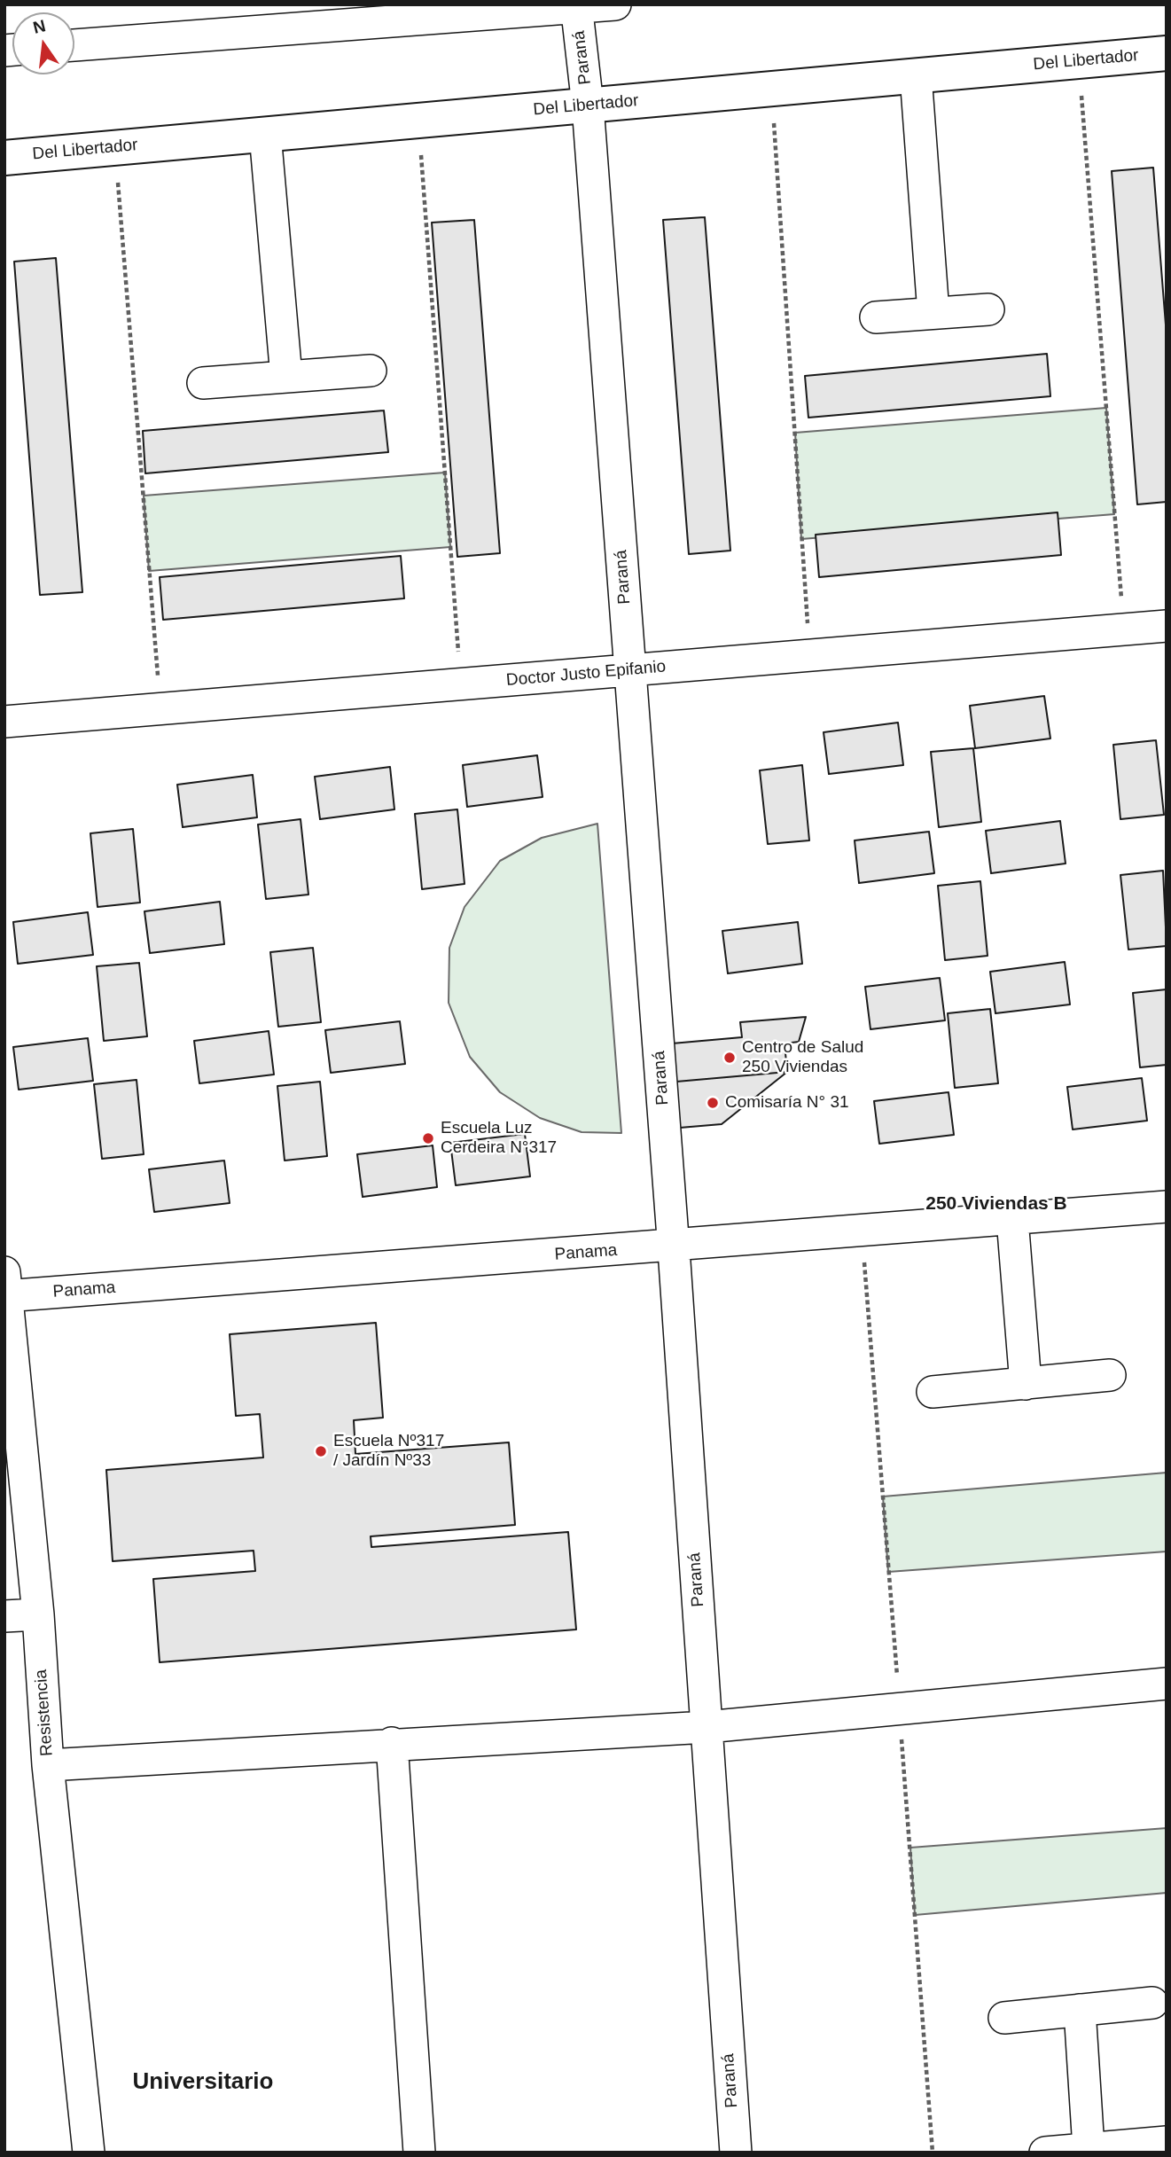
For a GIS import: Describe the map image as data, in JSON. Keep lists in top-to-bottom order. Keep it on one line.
{"streets":{"street":["Paraná","Del Libertador","Doctor Justo Epifanio","Panama","Resistencia"]},"crossings":[["Paraná","Del Libertador"],["Paraná","Doctor Justo Epifanio"],["Paraná","Panama"],["Panama","Resistencia"]],"districts":["250 Viviendas B","Universitario"],"places":["Centro de Salud 250 Viviendas","Comisaría N° 31","Escuela Luz Cerdeira N°317","Escuela Nº317 / Jardín Nº33"],"north":"top"}
